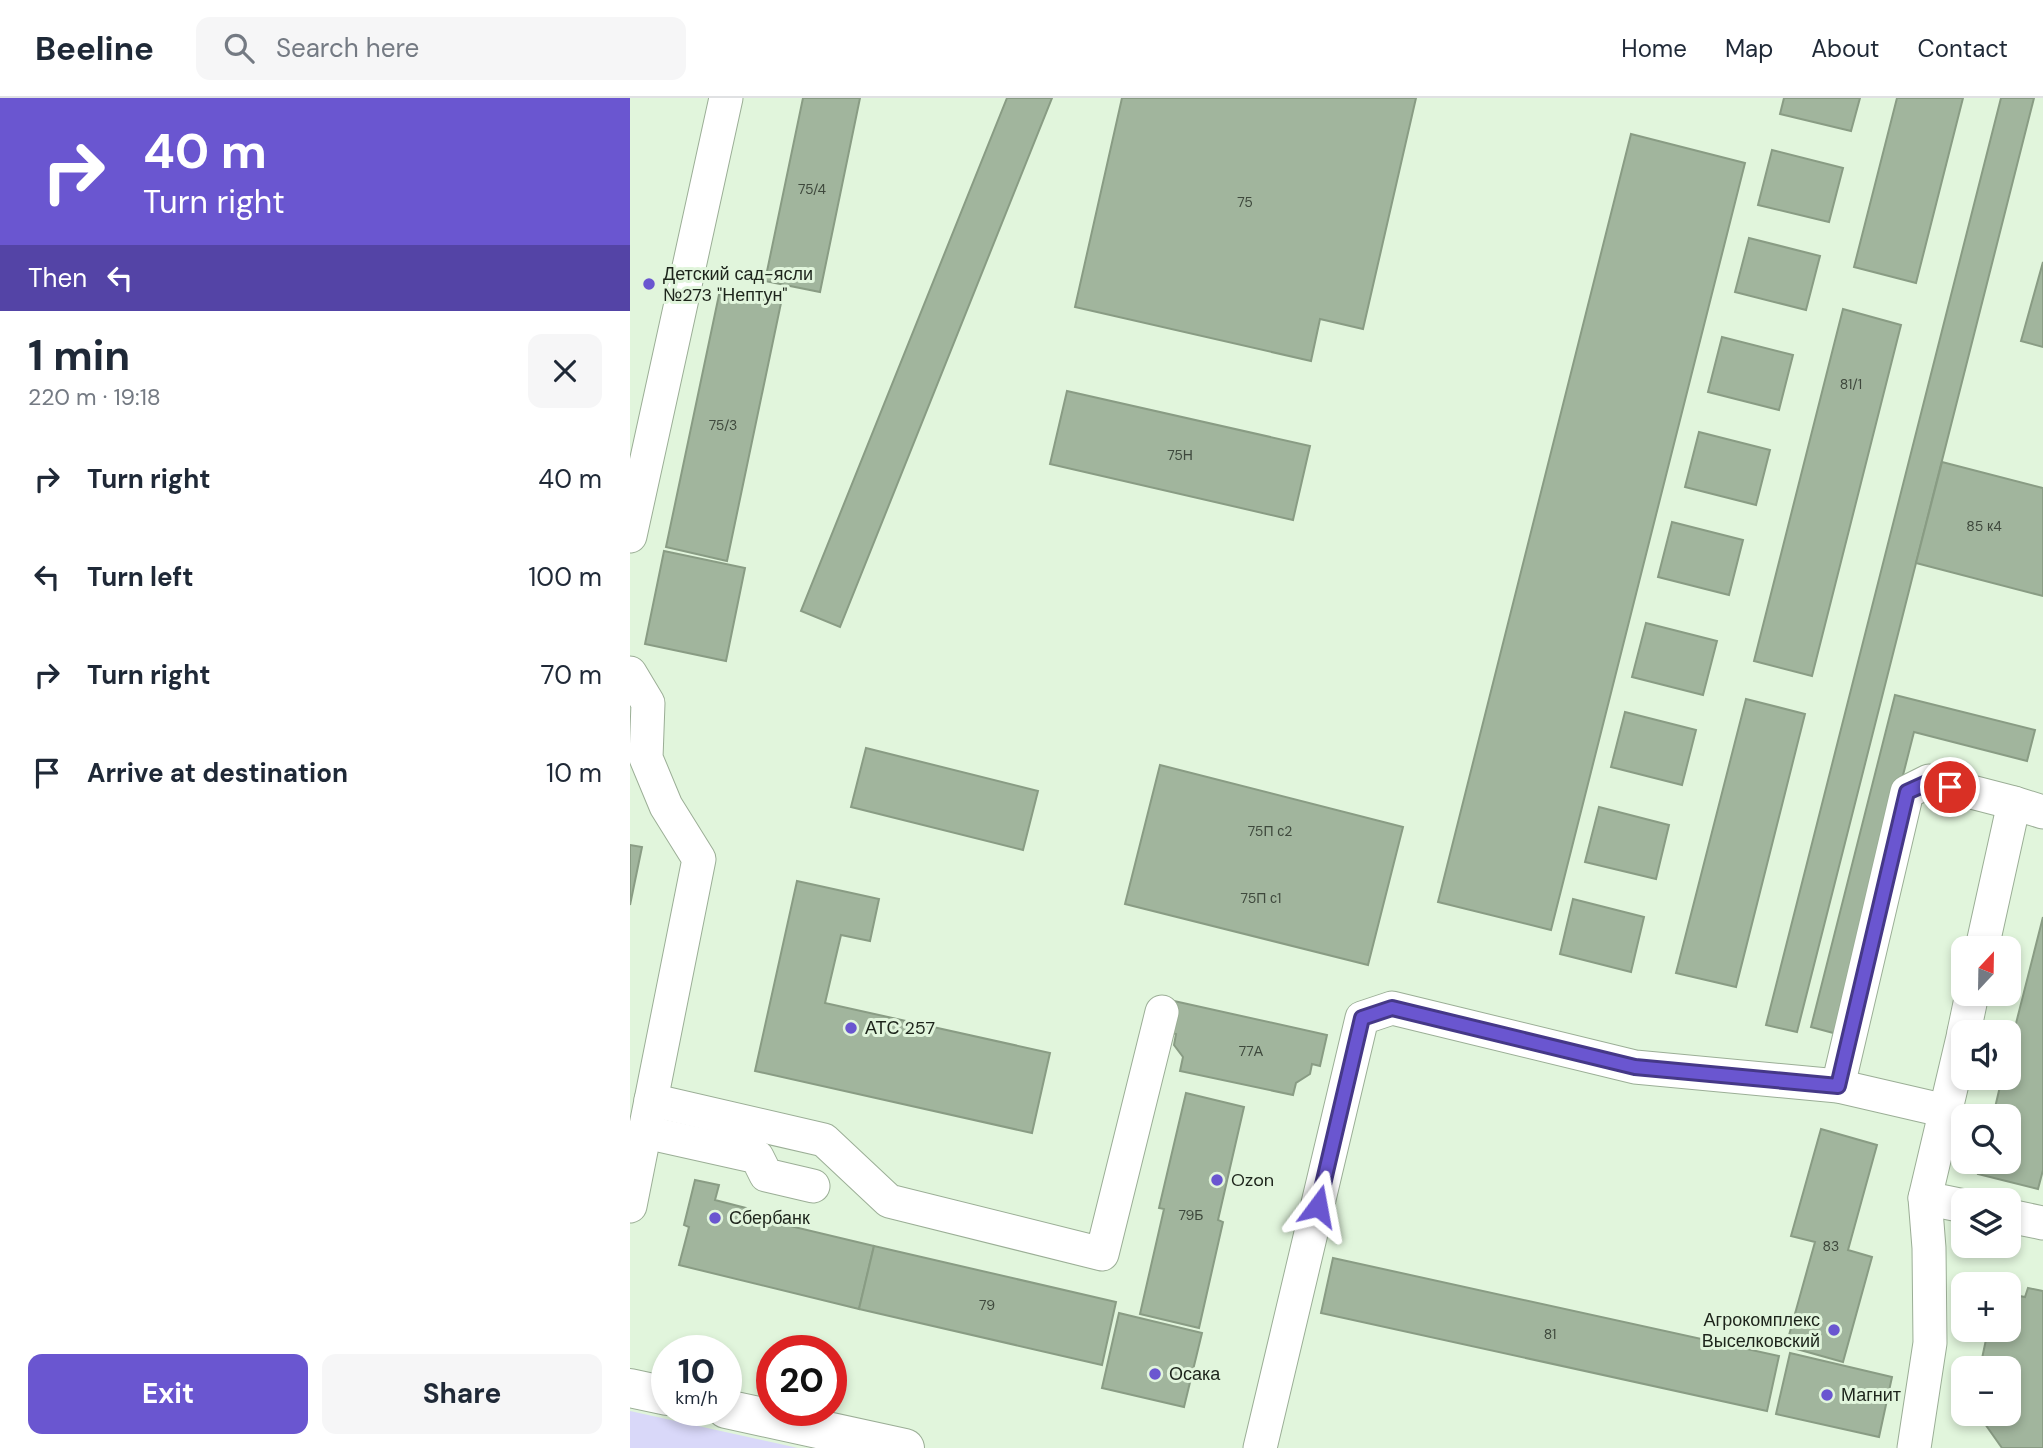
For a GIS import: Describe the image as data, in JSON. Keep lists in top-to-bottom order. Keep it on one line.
{"places":["Детский сад-ясли №273 \"Нептун\"","АТС 257","Ozon","Сбербанк","Агрокомплекс Выселковский","Осака","Магнит"],"house_numbers":["75/4","75","81/1","75/3","75Н","85 к4","75П с2","75П с1","77А","79Б","83","79","81"],"north":"top","page":{"header":"Beeline","search":"Search here","nav":["Home","Map","About","Contact"],"turn":["40 m","Turn right"],"then":"Then","heading":["1 min","220 m · 19:18"],"list":[{"name":"Turn right","value":"40 m"},{"name":"Turn left","value":"100 m"},{"name":"Turn right","value":"70 m"},{"name":"Arrive at destination","value":"10 m"}],"map_buttons":["+","−"],"speed":"10 km/h","limit":"20","buttons":["Exit","Share"]}}
